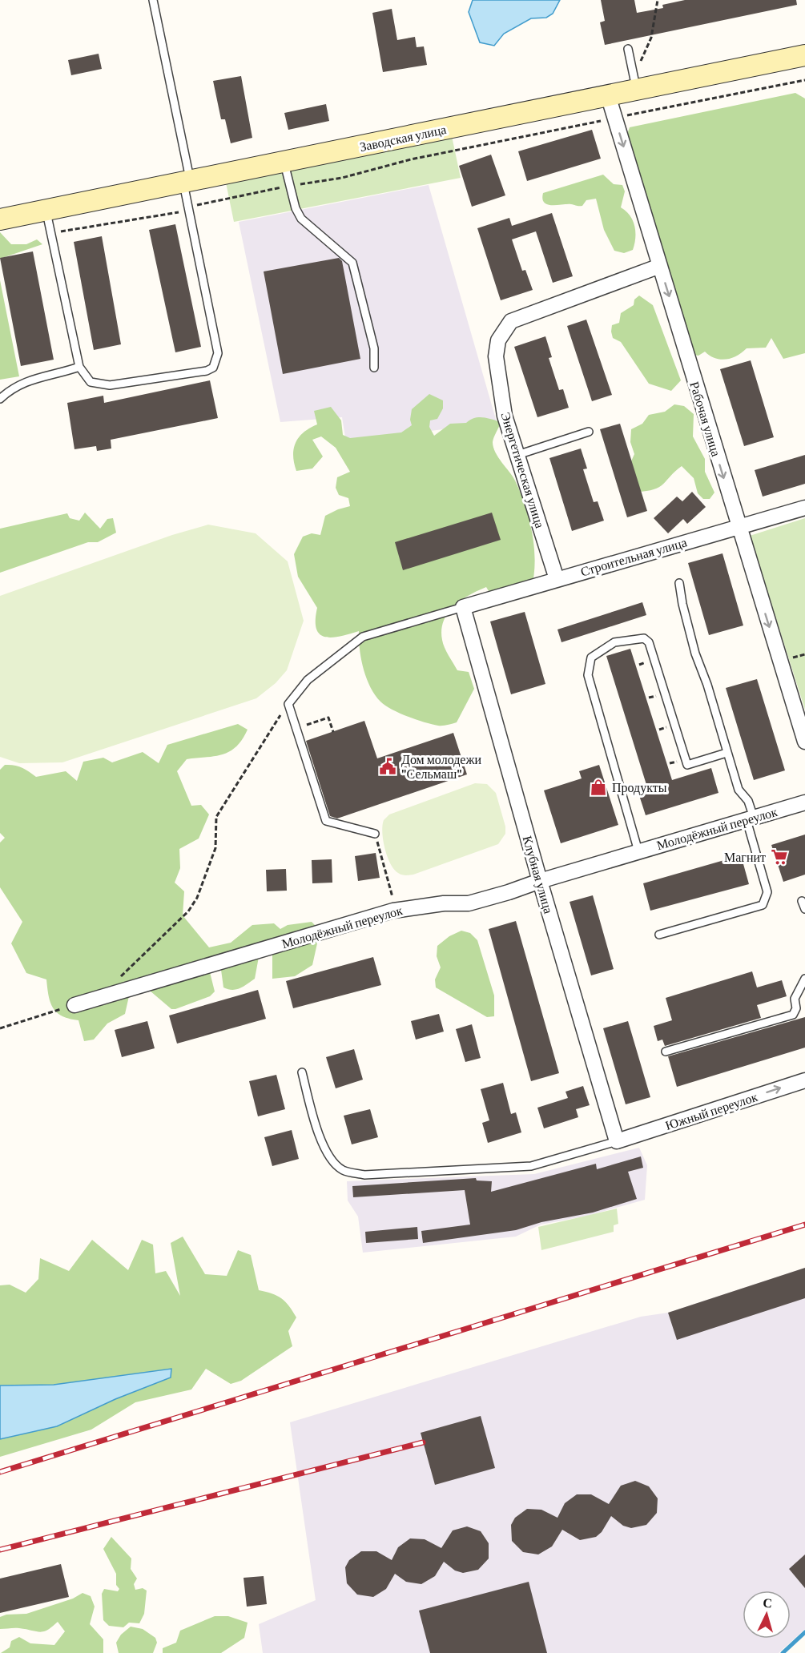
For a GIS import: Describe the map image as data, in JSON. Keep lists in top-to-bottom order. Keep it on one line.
{"streets":{"street":["Заводская улица","Рабочая улица","Энергетическая улица","Строительная улица","Молодёжный переулок","Клубная улица","Южный переулок"]},"crossings":[["Заводская улица","Рабочая улица"],["Рабочая улица","Энергетическая улица"],["Рабочая улица","Строительная улица"],["Энергетическая улица","Строительная улица"],["Строительная улица","Клубная улица"],["Молодёжный переулок","Клубная улица"],["Клубная улица","Южный переулок"]],"one_way":["Рабочая улица","Южный переулок"],"places":{"public building":["Дом молодежи \"Сельмаш\""],"shop":["Продукты"],"supermarket":["Магнит"]},"north":"top"}
